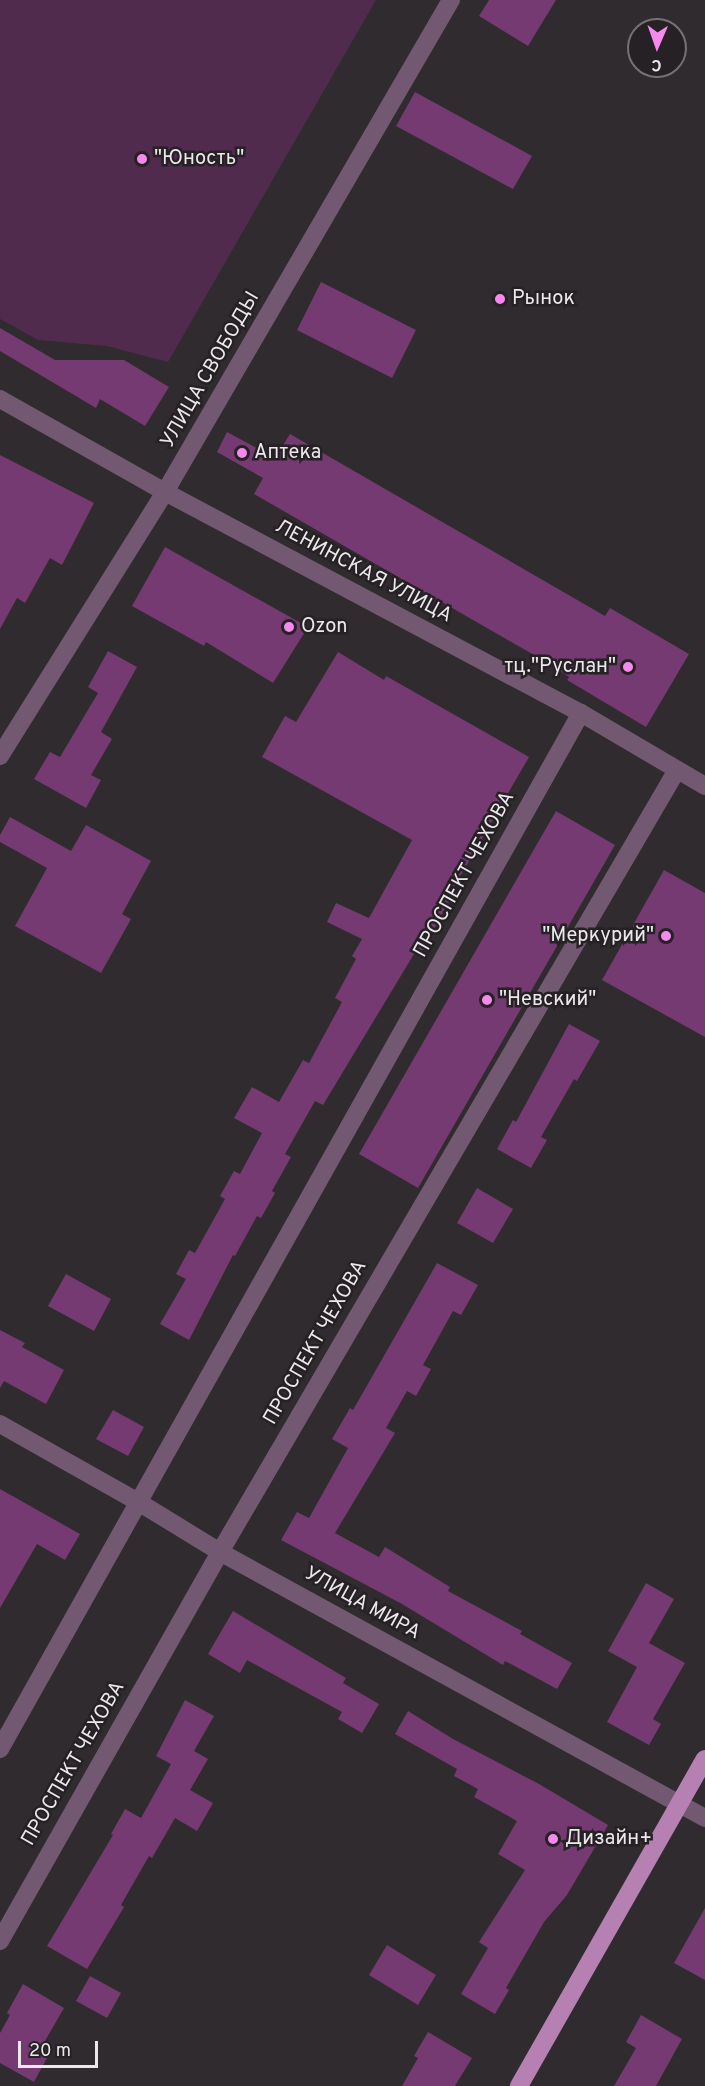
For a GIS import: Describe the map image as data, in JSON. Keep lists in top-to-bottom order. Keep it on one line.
{"streets":{"street":["УЛИЦА СВОБОДЫ","ЛЕНИНСКАЯ УЛИЦА","ПРОСПЕКТ ЧЕХОВА","УЛИЦА МИРА"]},"crossings":[["УЛИЦА СВОБОДЫ","ЛЕНИНСКАЯ УЛИЦА"],["ЛЕНИНСКАЯ УЛИЦА","ПРОСПЕКТ ЧЕХОВА"],["ПРОСПЕКТ ЧЕХОВА","УЛИЦА МИРА"]],"places":["\"Юность\"","Рынок","Аптека","Ozon","тц.\"Руслан\"","\"Меркурий\"","\"Невский\"","Дизайн+"],"scale_bar":"20 m","north":"bottom"}
